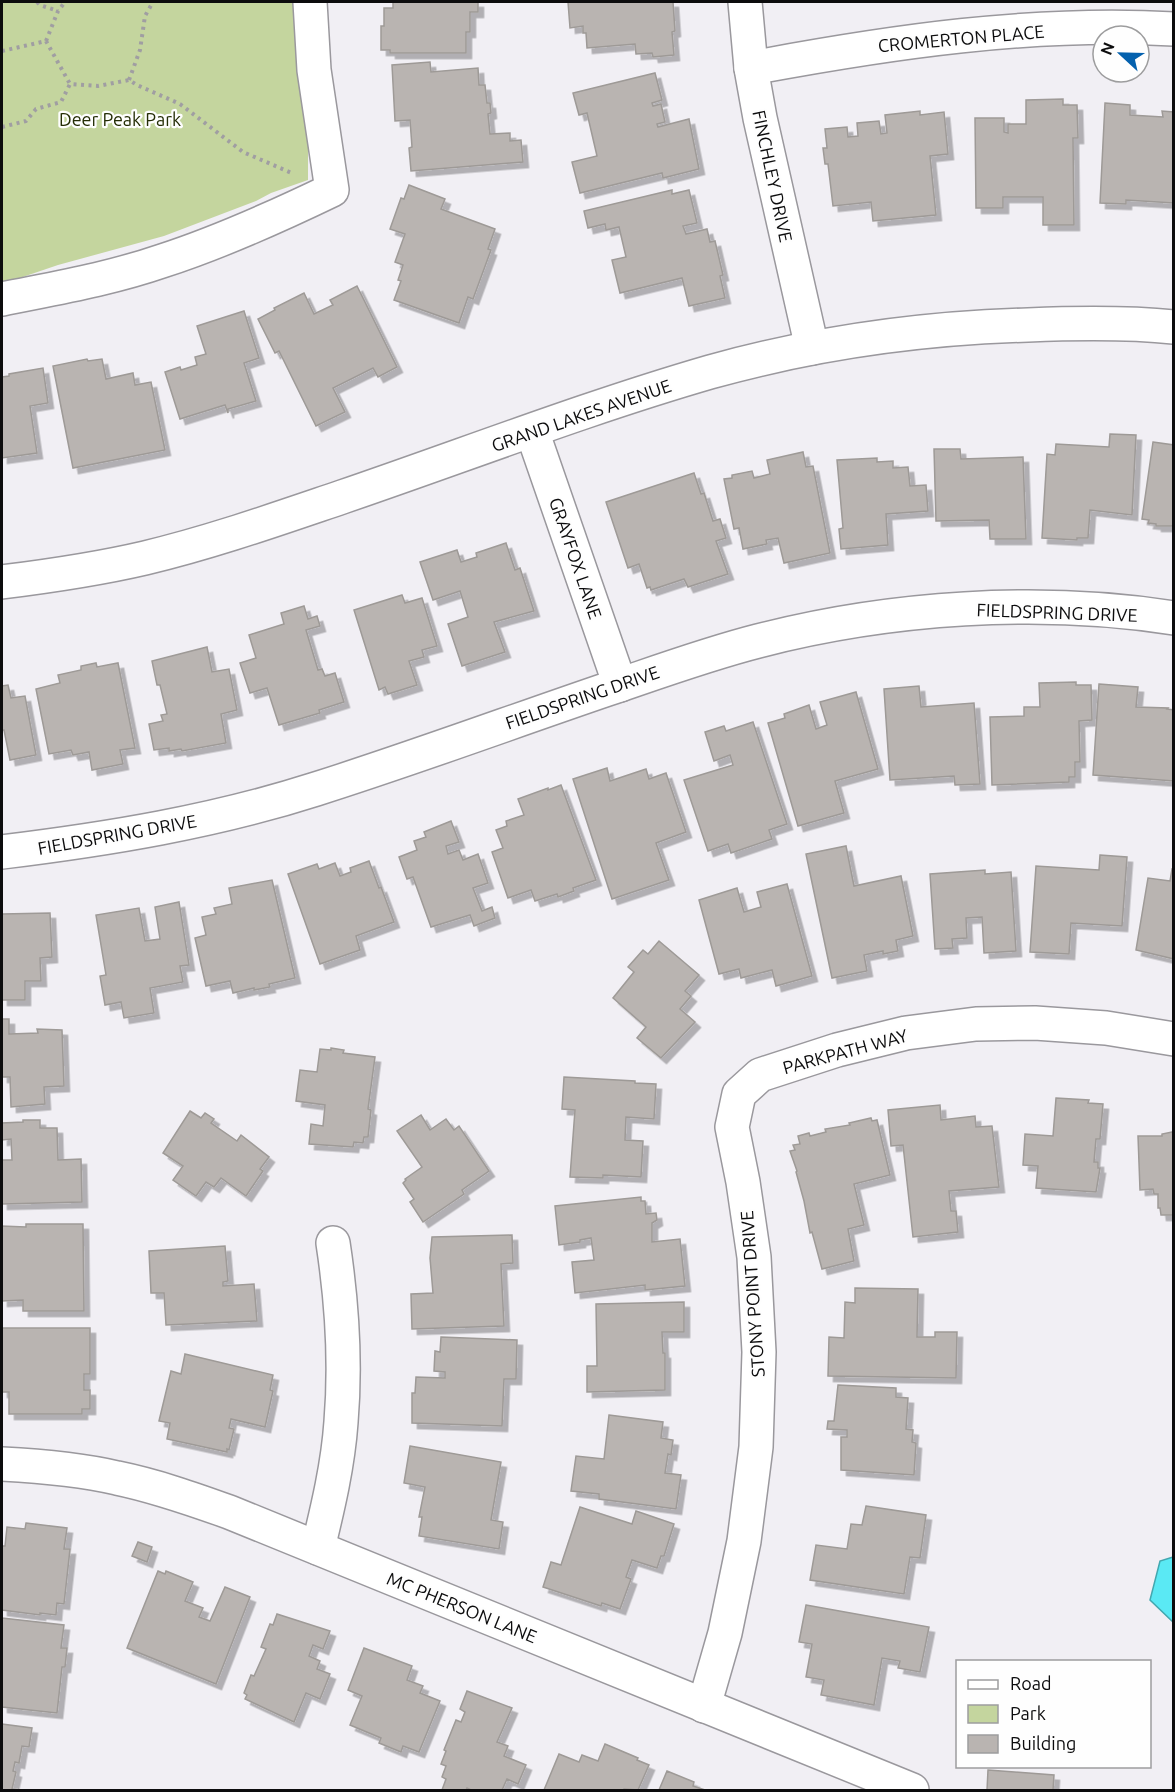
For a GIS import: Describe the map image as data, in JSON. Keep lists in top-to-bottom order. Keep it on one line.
{"streets":{"street":["CROMERTON PLACE","FINCHLEY DRIVE","GRAND LAKES AVENUE","GRAYFOX LANE","FIELDSPRING DRIVE","PARKPATH WAY","STONY POINT DRIVE","MC PHERSON LANE"]},"crossings":[["CROMERTON PLACE","FINCHLEY DRIVE"],["FINCHLEY DRIVE","GRAND LAKES AVENUE"],["GRAND LAKES AVENUE","GRAYFOX LANE"],["GRAYFOX LANE","FIELDSPRING DRIVE"],["PARKPATH WAY","STONY POINT DRIVE"],["STONY POINT DRIVE","MC PHERSON LANE"]],"parks":["Deer Peak Park"],"legend":["Road","Park","Building"],"north":"left"}
